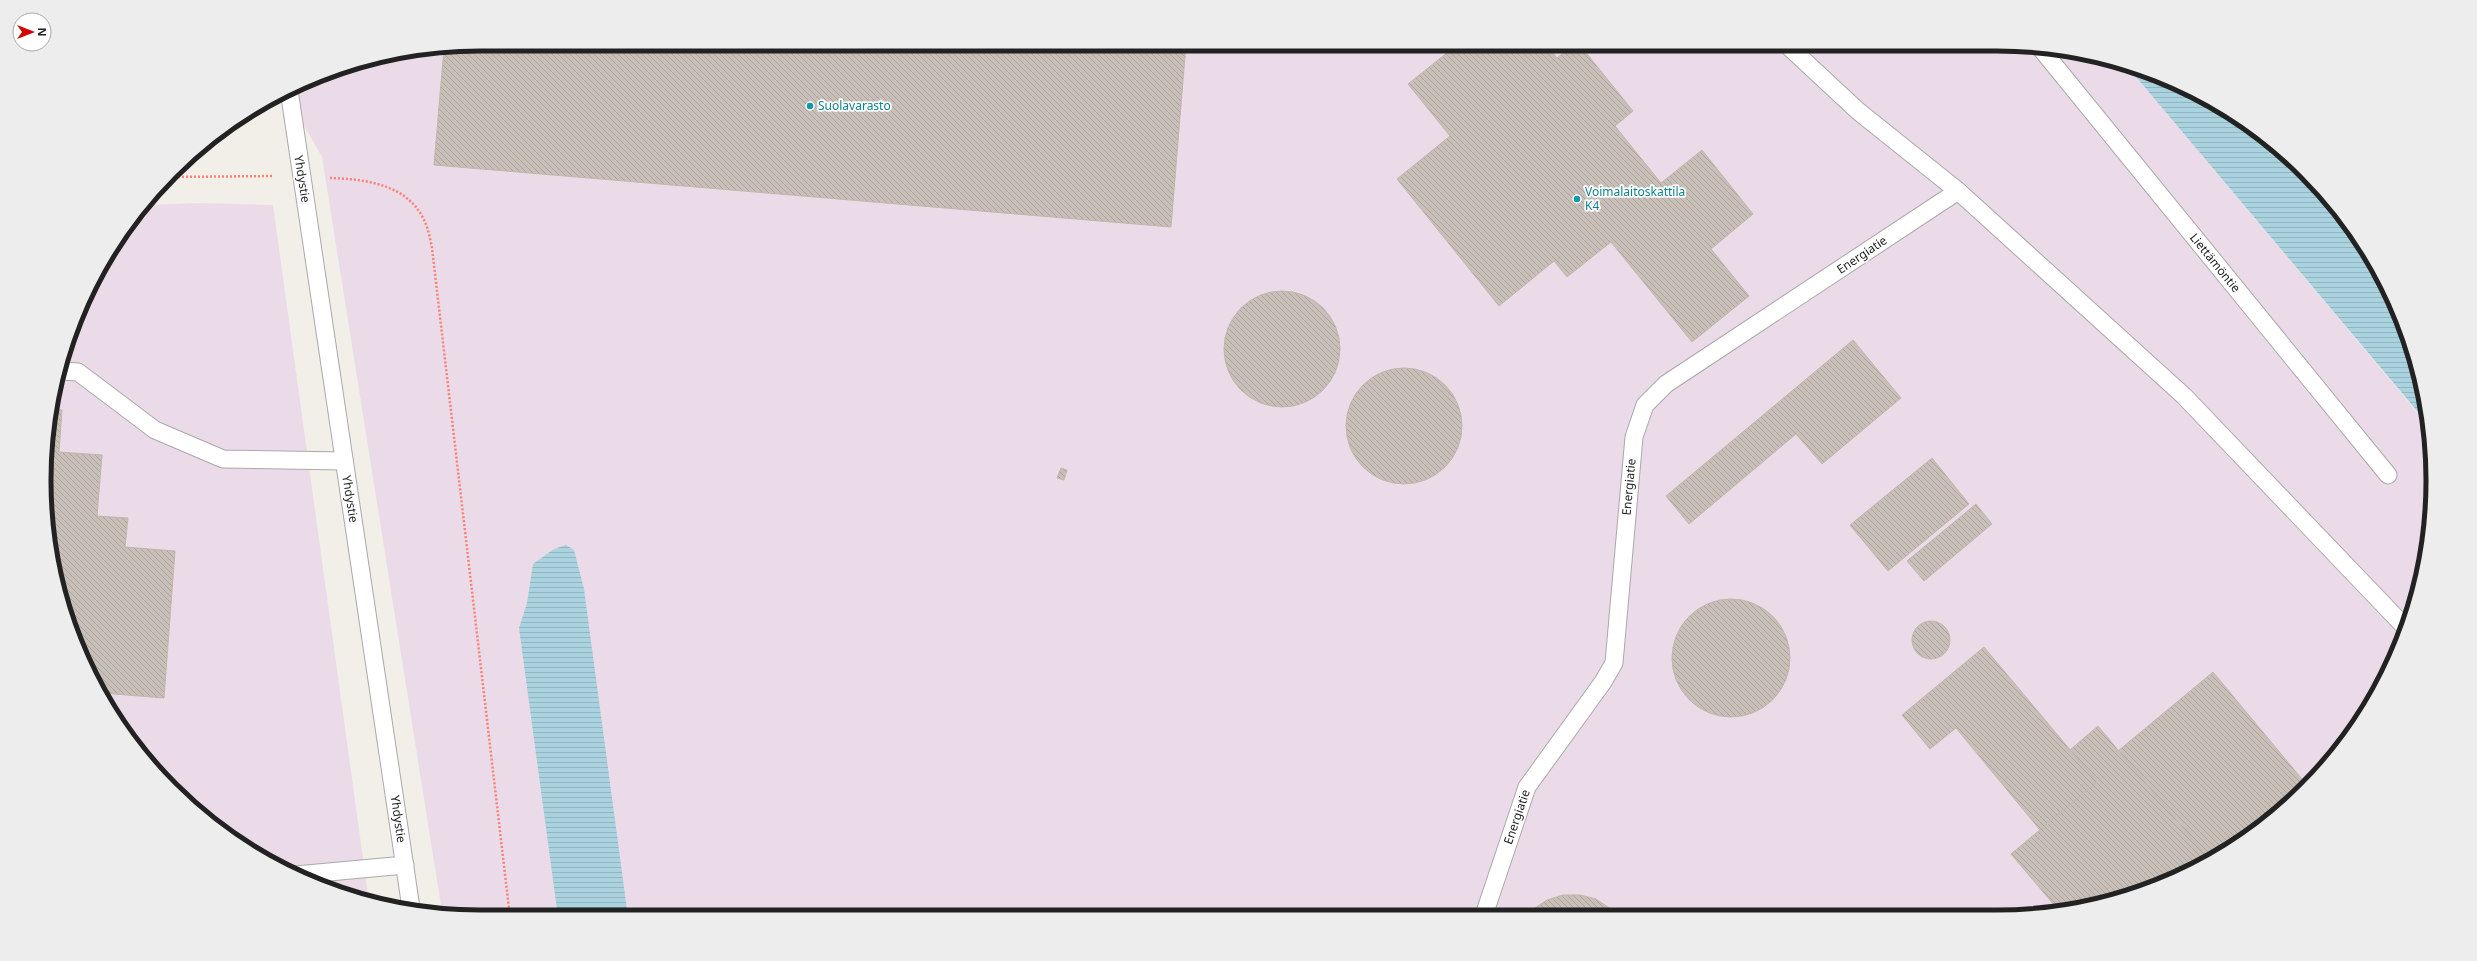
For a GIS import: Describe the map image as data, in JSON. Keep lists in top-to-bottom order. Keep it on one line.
{"streets":{"lane":["Yhdystie","Energiatie","Liettämöntie"]},"places":["Suolavarasto","Voimalaitoskattila K4"],"north":"right"}
